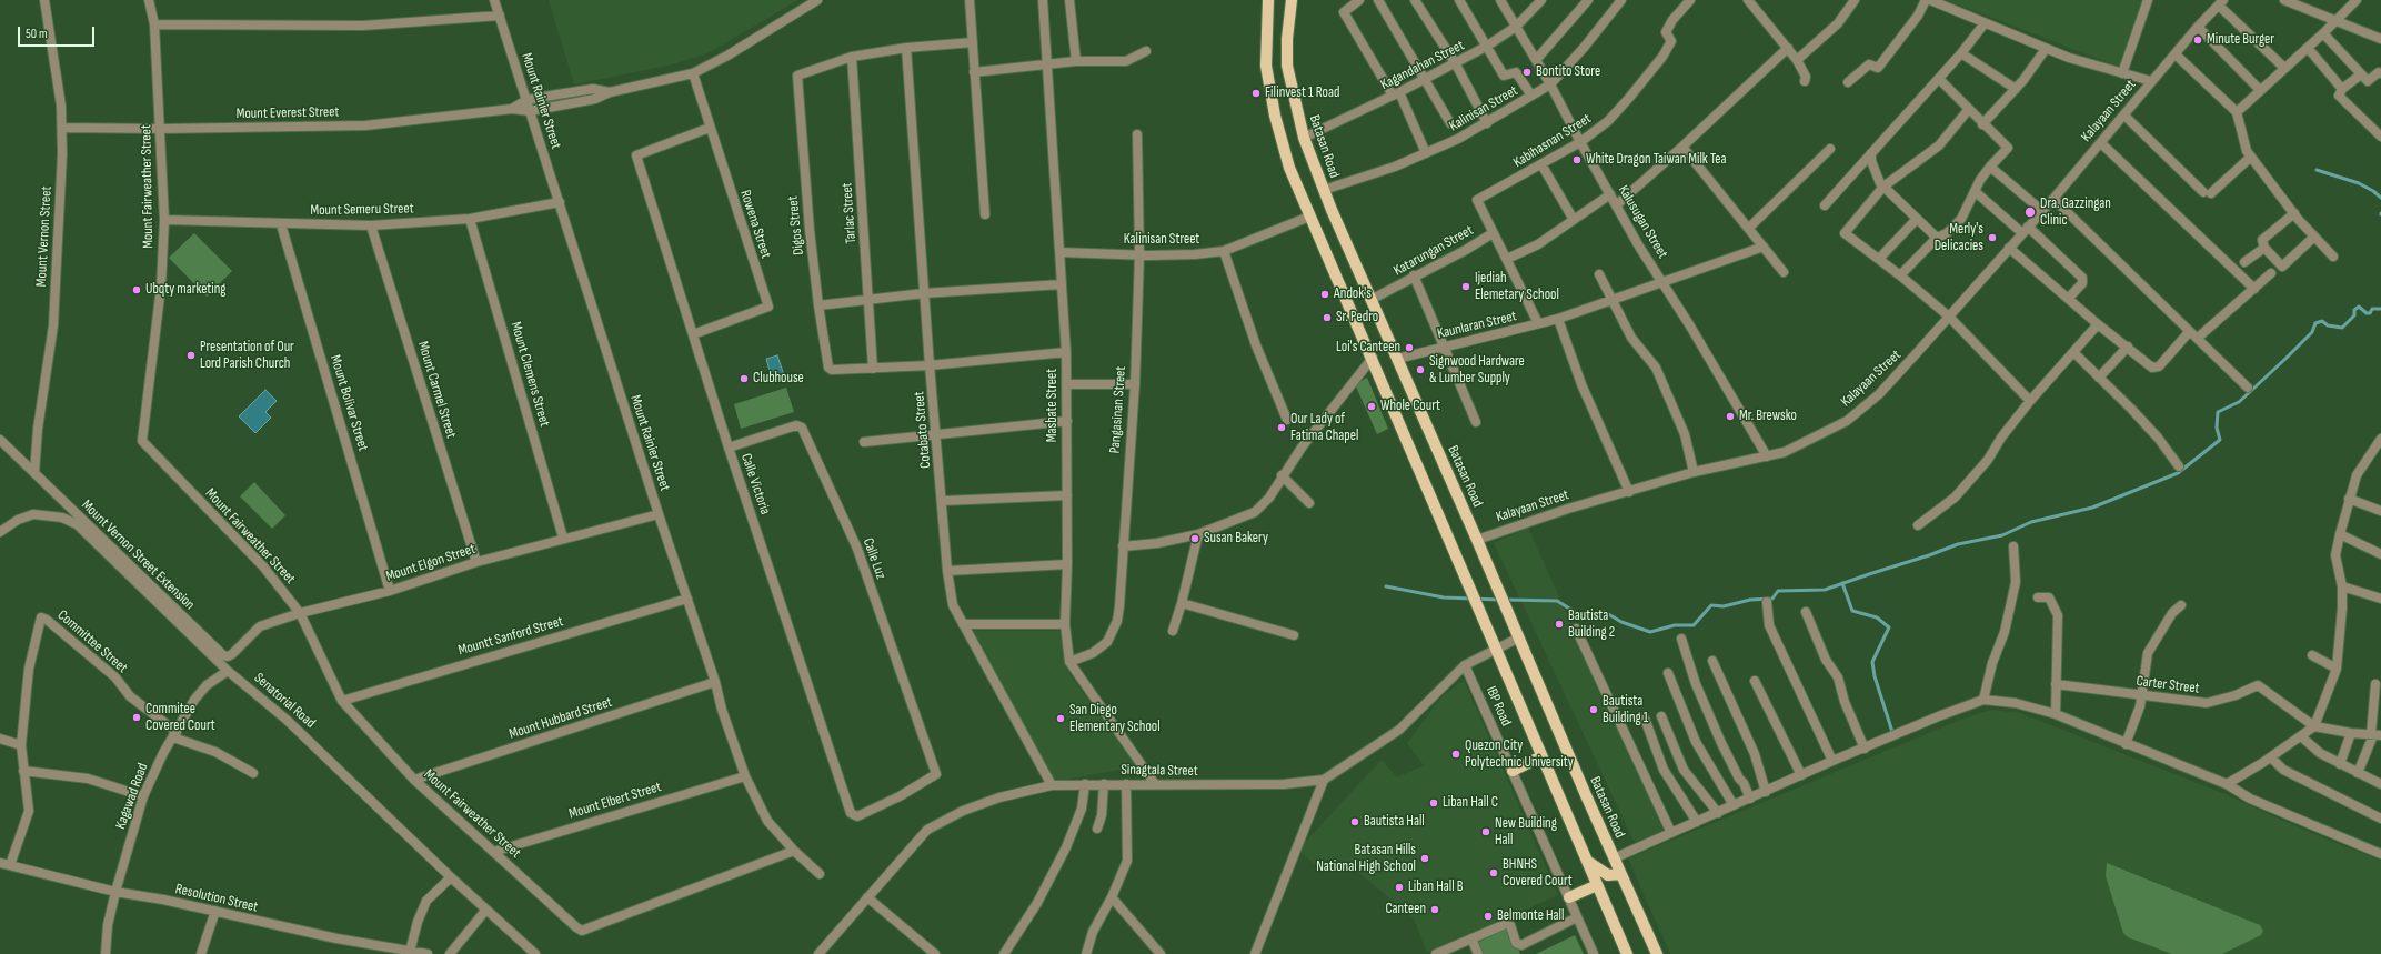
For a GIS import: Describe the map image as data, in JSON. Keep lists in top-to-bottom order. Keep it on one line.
{"streets":{"main road":["Batasan Road"],"street":["Kagandahan Street","Mount Rainier Street","Kalinisan Street","Kalayaan Street","Mount Everest Street","Kabihasnan Street","Mount Fairweather Street","Mount Semeru Street","Tarlac Street","Kalusugan Street","Rowena Street","Digos Street","Mount Vernon Street","Katarungan Street","Kaunlaran Street","Mount Clemens Street","Mount Carmel Street","Mount Bolivar Street","Masbate Street","Pangasinan Street","Cotabato Street","Calle Victoria","Mount Vernon Street Extension","Calle Luz","Mount Elgon Street","Mountt Sanford Street","Committee Street","Carter Street","Senatorial Road","IBP Road","Mount Hubbard Street","Sinagtala Street","Kagawad Road","Mount Elbert Street","Resolution Street"]},"crossings":[["Kagandahan Street","Batasan Road"],["Kagandahan Street","Kalusugan Street"],["Mount Rainier Street","Mount Fairweather Street"],["Mount Rainier Street","Mount Semeru Street"],["Mount Rainier Street","Mount Elgon Street"],["Mount Rainier Street","Mountt Sanford Street"],["Mount Rainier Street","Mount Hubbard Street"],["Mount Rainier Street","Mount Elbert Street"],["Kalinisan Street","Batasan Road"],["Kalinisan Street","Kalusugan Street"],["Kalinisan Street","Masbate Street"],["Kalinisan Street","Pangasinan Street"],["Kalayaan Street","Batasan Road"],["Kalayaan Street","Kalusugan Street"],["Mount Everest Street","Mount Fairweather Street"],["Mount Everest Street","Mount Vernon Street"],["Kabihasnan Street","Kalusugan Street"],["Kabihasnan Street","Katarungan Street"],["Batasan Road","Katarungan Street"],["Batasan Road","Kaunlaran Street"],["Batasan Road","Sinagtala Street"],["Mount Fairweather Street","Mount Semeru Street"],["Mount Fairweather Street","Mount Elgon Street"],["Mount Fairweather Street","Mountt Sanford Street"],["Mount Fairweather Street","Mount Hubbard Street"],["Mount Fairweather Street","Mount Elbert Street"],["Mount Semeru Street","Mount Clemens Street"],["Mount Semeru Street","Mount Carmel Street"],["Mount Semeru Street","Mount Bolivar Street"],["Tarlac Street","Digos Street"],["Kalusugan Street","Kaunlaran Street"],["Rowena Street","Calle Victoria"],["Mount Vernon Street","Mount Vernon Street Extension"],["Katarungan Street","Kaunlaran Street"],["Mount Clemens Street","Mount Elgon Street"],["Mount Carmel Street","Mount Elgon Street"],["Mount Bolivar Street","Mount Elgon Street"],["Masbate Street","Pangasinan Street"],["Masbate Street","Sinagtala Street"],["Cotabato Street","Sinagtala Street"],["Calle Victoria","Calle Luz"],["Mount Vernon Street Extension","Mount Elgon Street"],["Committee Street","Kagawad Road"],["Committee Street","Resolution Street"],["Senatorial Road","Kagawad Road"],["IBP Road","Sinagtala Street"],["Kagawad Road","Resolution Street"]],"places":["Minute Burger","Bontito Store","Filinvest 1 Road","White Dragon Taiwan Milk Tea","Dra. Gazzingan Clinic","Merly's Delicacies","Ijediah Elemetary School","Ubqty marketing","Andok's","Sr. Pedro","Loi's Canteen","Presentation of Our Lord Parish Church","Signwood Hardware & Lumber Supply","Clubhouse","Whole Court","Mr. Brewsko","Our Lady of Fatima Chapel","Susan Bakery","Bautista Building 2","Bautista Building 1","Commitee Covered Court","San Diego Elementary School","Quezon City Polytechnic University","Liban Hall C","Bautista Hall","New Building Hall","Batasan Hills National High School","BHNHS Covered Court","Liban Hall B","Canteen","Belmonte Hall"],"scale_bar":"50 m"}
